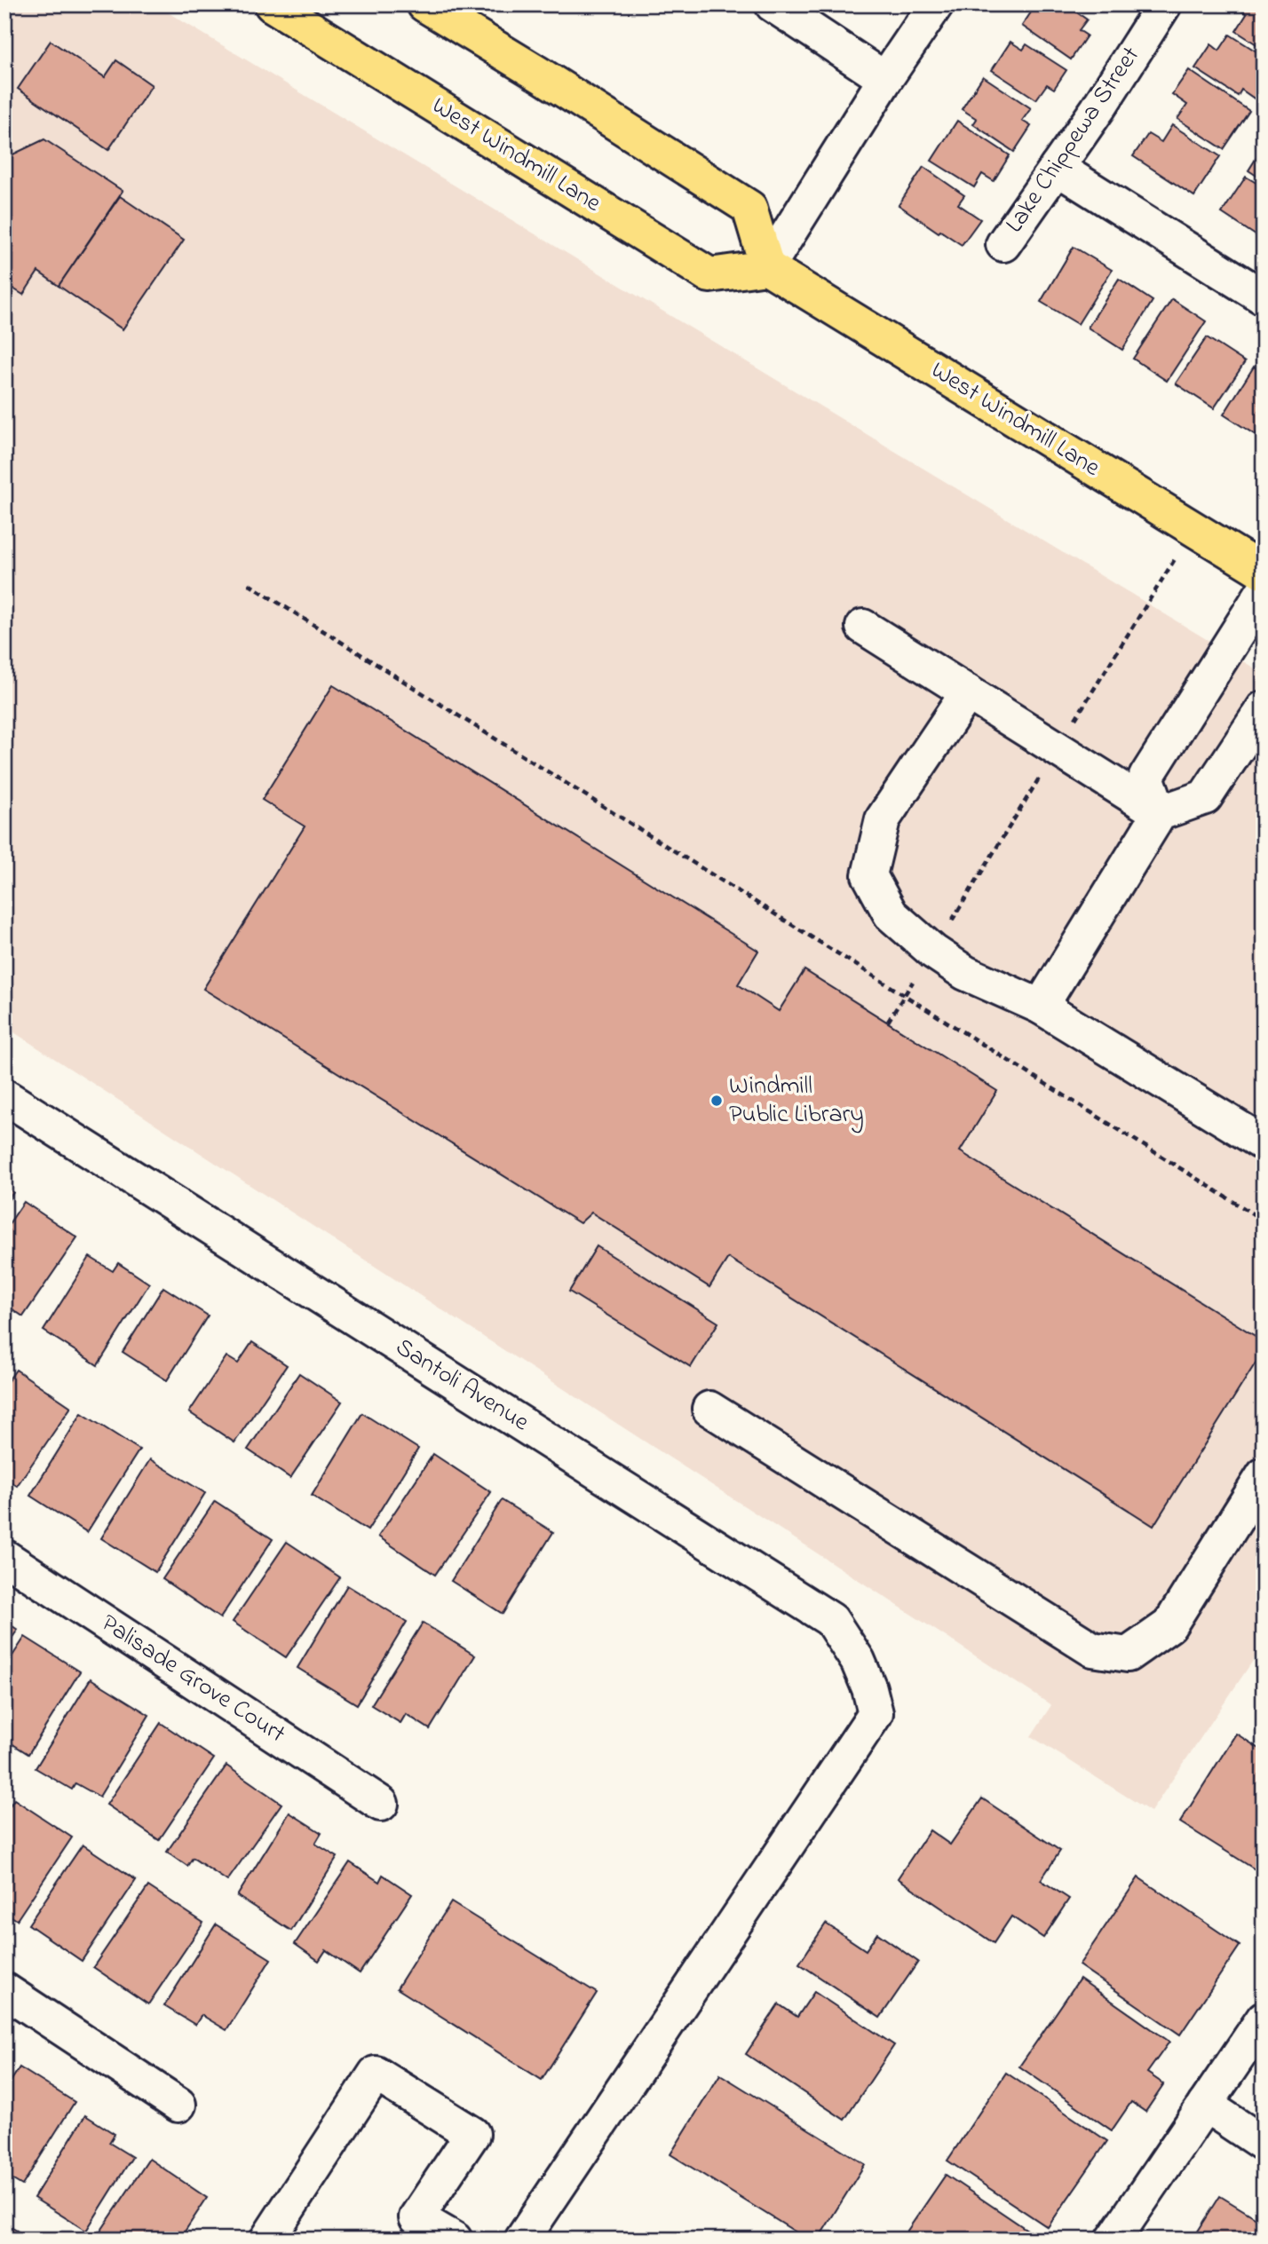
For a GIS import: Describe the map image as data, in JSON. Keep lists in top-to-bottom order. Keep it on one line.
{"streets":{"main road":["West Windmill Lane"],"street":["Lake Chippewa Street","Santoli Avenue","Palisade Grove Court"]},"places":["Windmill Public Library"]}
